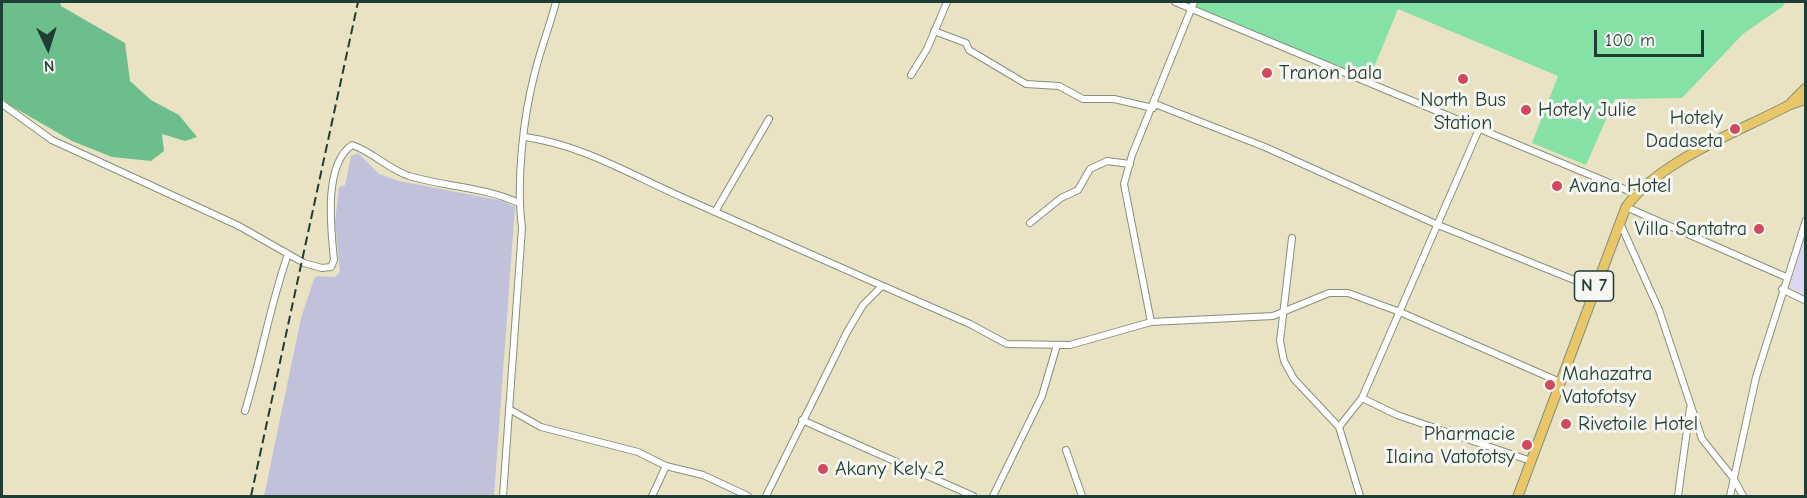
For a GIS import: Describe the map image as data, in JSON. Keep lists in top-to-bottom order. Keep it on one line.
{"streets":{"main road":["N 7"]},"places":["Tranon bala","North Bus Station","Hotely Julie","Hotely Dadaseta","Avana Hotel","Villa Santatra","Mahazatra Vatofotsy","Rivetoile Hotel","Pharmacie Ilaina Vatofotsy","Akany Kely 2"],"scale_bar":"100 m","north":"bottom"}
